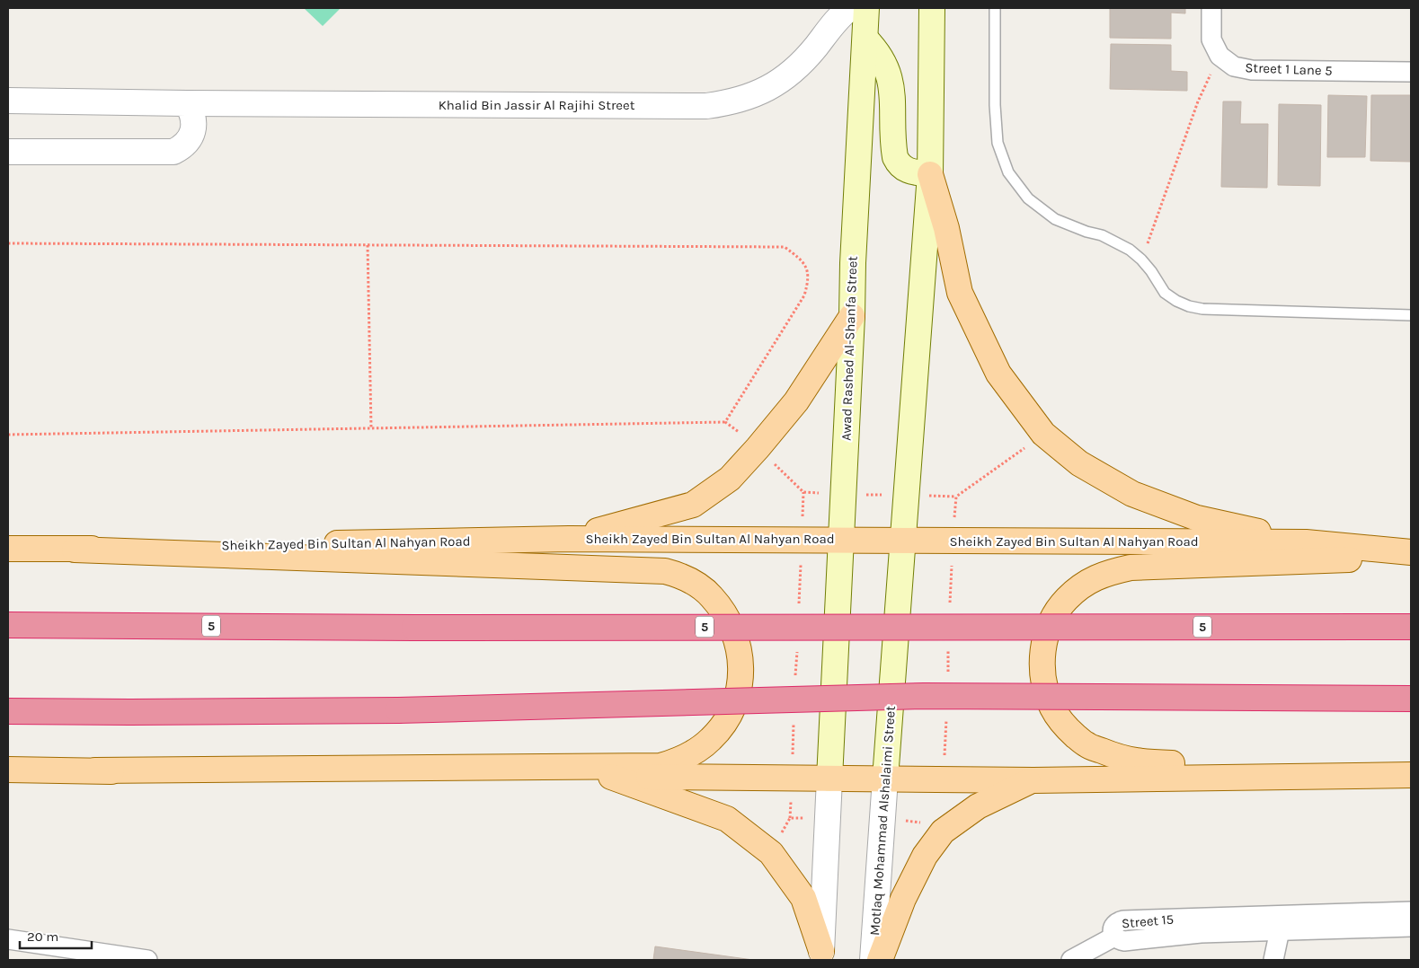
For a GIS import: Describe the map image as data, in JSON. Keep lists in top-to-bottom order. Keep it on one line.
{"streets":{"highway":["5"],"main road":["Awad Rashed Al-Shanfa Street","Sheikh Zayed Bin Sultan Al Nahyan Road","Motlaq Mohammad Alshalaimi Street"],"street":["Street 1 Lane 5","Khalid Bin Jassir Al Rajihi Street","Street 15"]},"crossings":[["Awad Rashed Al-Shanfa Street","Sheikh Zayed Bin Sultan Al Nahyan Road"],["Sheikh Zayed Bin Sultan Al Nahyan Road","Motlaq Mohammad Alshalaimi Street"]],"scale_bar":"20 m"}
